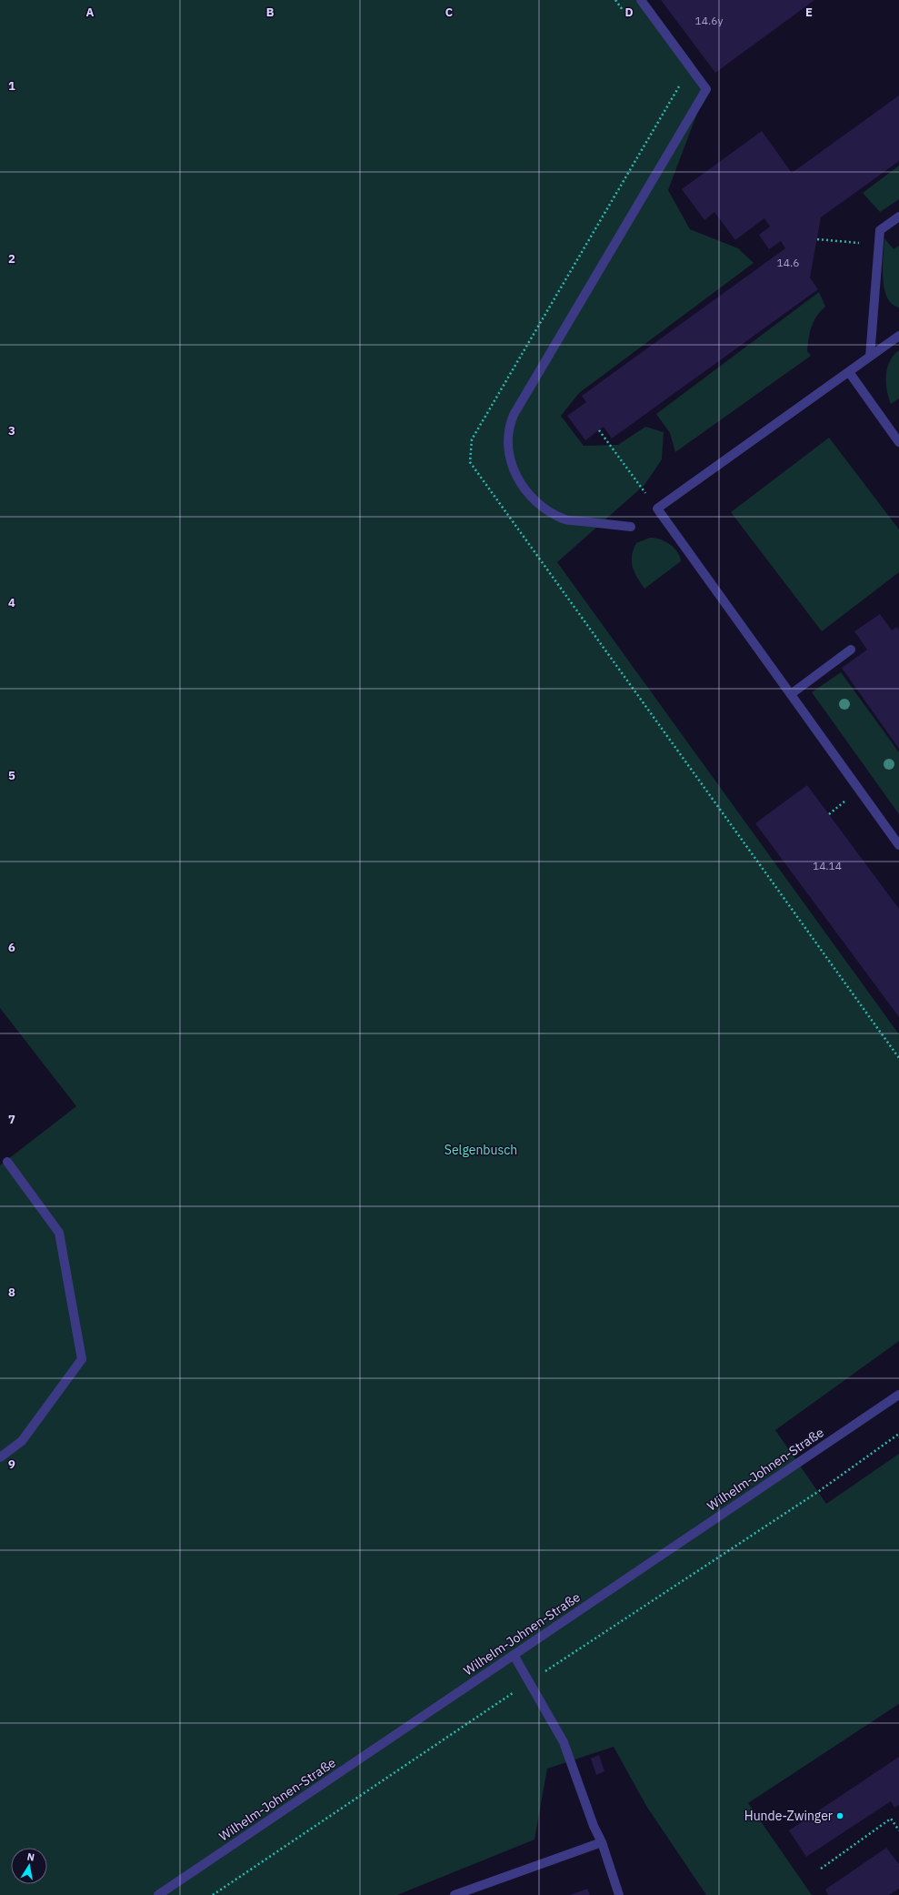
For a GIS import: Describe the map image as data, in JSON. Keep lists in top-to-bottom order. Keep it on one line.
{"streets":{"street":["Wilhelm-Johnen-Straße"]},"parks":["Selgenbusch"],"places":["Hunde-Zwinger"],"house_numbers":["14.6y","14.6","14.14"],"north":"top","grid":{"columns":["A","B","C","D","E"],"rows":["1","2","3","4","5","6","7","8","9"]}}
